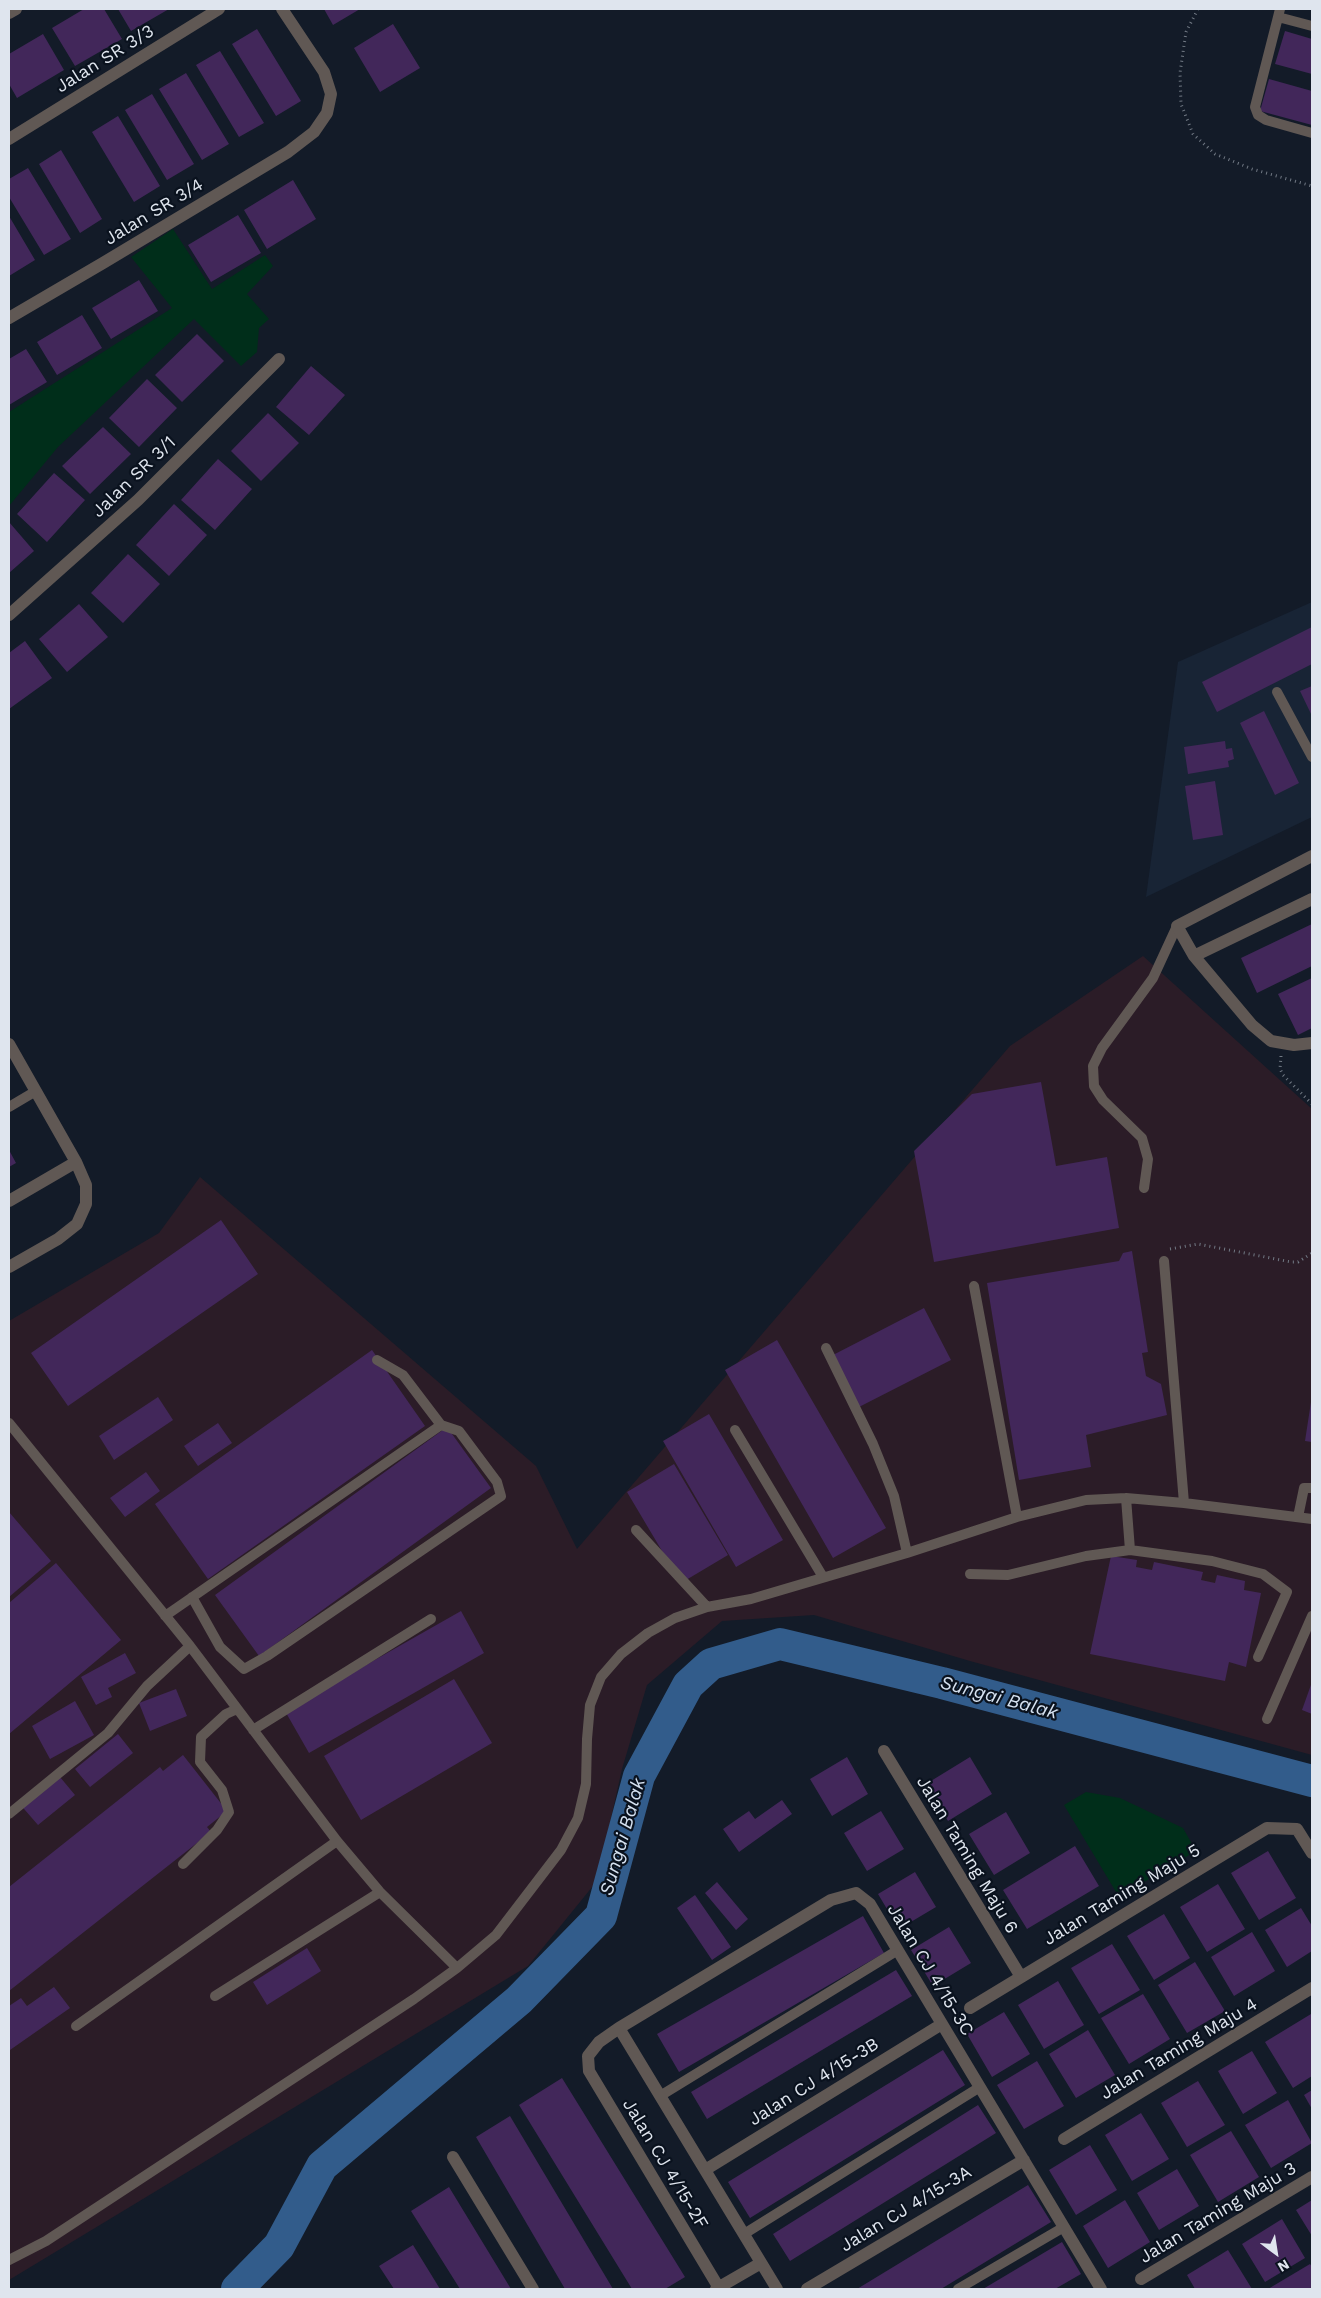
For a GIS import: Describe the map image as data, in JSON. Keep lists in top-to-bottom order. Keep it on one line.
{"streets":{"street":["Jalan SR 3/3","Jalan SR 3/4","Jalan SR 3/1","Jalan Taming Maju 6","Jalan Taming Maju 5","Jalan CJ 4/15-3C","Jalan Taming Maju 4","Jalan CJ 4/15-3B","Jalan CJ 4/15-2F","Jalan CJ 4/15-3A","Jalan Taming Maju 3"]},"crossings":[["Jalan Taming Maju 6","Jalan Taming Maju 5"],["Jalan CJ 4/15-3C","Jalan CJ 4/15-3B"],["Jalan CJ 4/15-3C","Jalan CJ 4/15-2F"],["Jalan CJ 4/15-3C","Jalan CJ 4/15-3A"]],"water":["Sungai Balak"],"north":"bottom right"}
